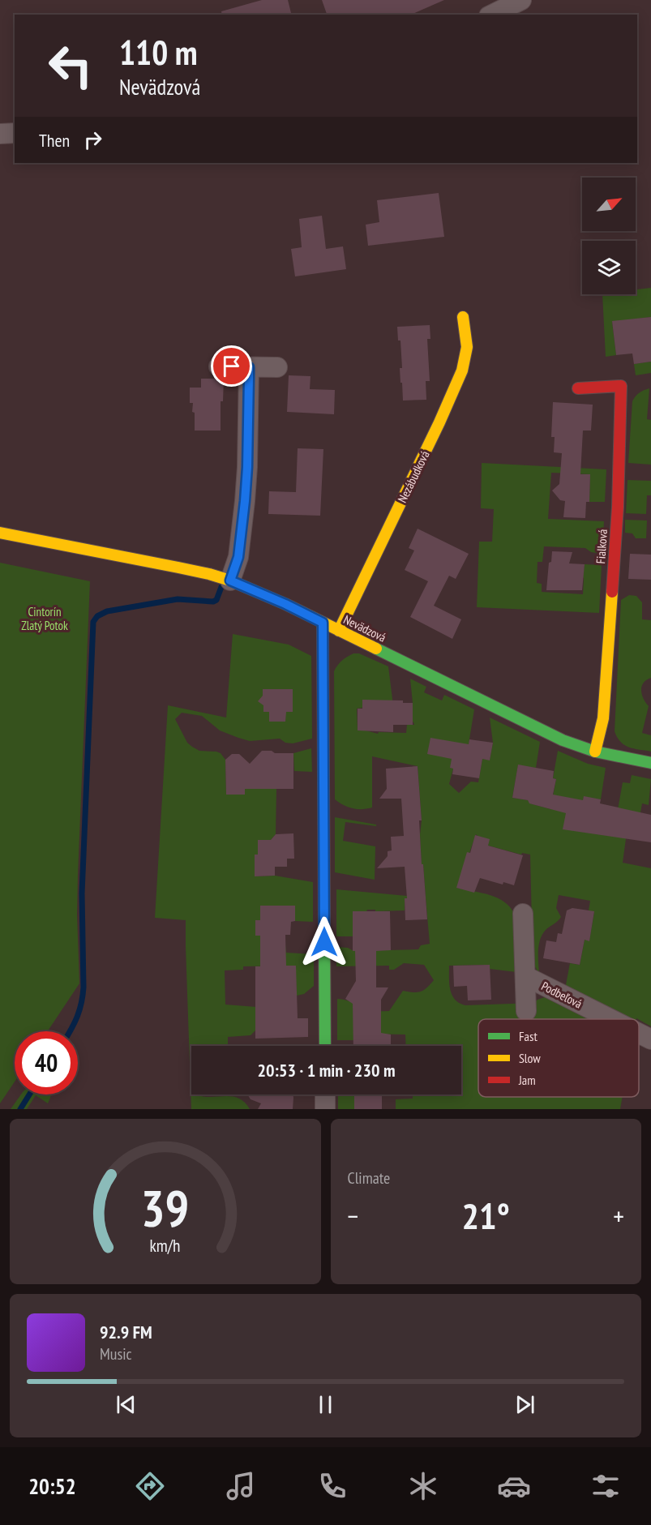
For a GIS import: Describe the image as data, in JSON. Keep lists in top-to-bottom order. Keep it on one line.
{"streets":{"street":["Nezábudková","Fialková","Nevädzová","Podbeľová"]},"crossings":[["Nezábudková","Nevädzová"],["Fialková","Nevädzová"]],"parks":["Cintorín Zlatý Potok"],"legend":["Fast","Slow","Jam"],"north":"top right","page":{"turn":["110 m","Nevädzová"],"then":"Then","limit":"40","trip":"20:53 · 1 min · 230 m","tile":"Climate","heat":["−","21°","+"],"song":["92.9 FM","Music"],"tabs":"20:52","gauge":["39","km/h"]}}
